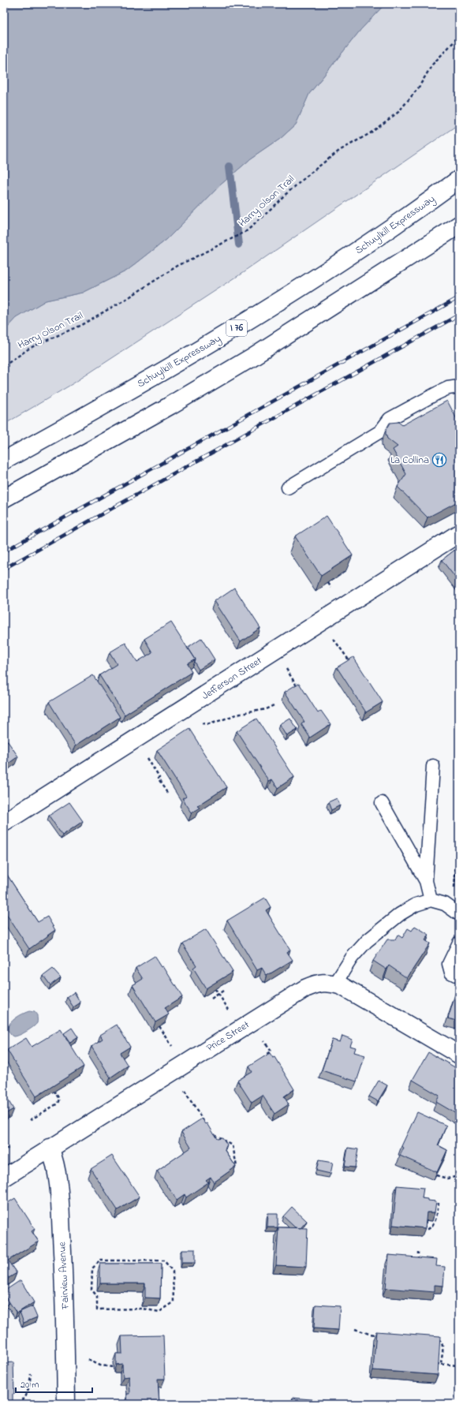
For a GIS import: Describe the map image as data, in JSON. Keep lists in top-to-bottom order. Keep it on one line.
{"streets":{"main road":["Schuylkill Expressway","I 76","Jefferson Street","Price Street","Fairview Avenue"],"path":["Harry Olson Trail"]},"crossings":[["Price Street","Fairview Avenue"]],"places":{"restaurant":["La Collina"]},"scale_bar":"20 m"}
